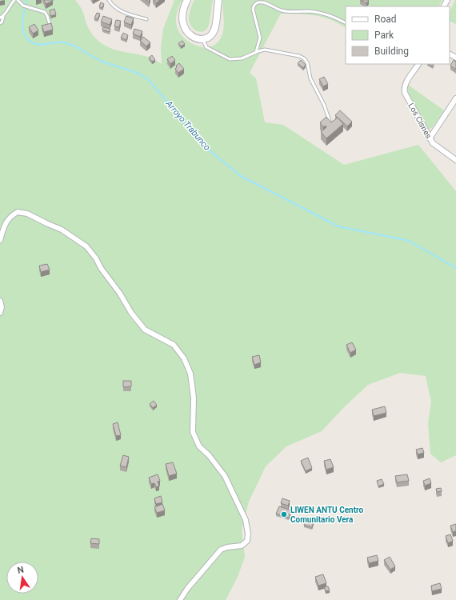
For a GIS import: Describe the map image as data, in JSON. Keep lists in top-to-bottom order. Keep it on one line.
{"streets":{"street":["Los Cisnes"]},"water":["Arroyo Trabunco"],"places":["LIWEN ANTU Centro Comunitario Vera"],"legend":["Road","Park","Building"],"north":"top"}
